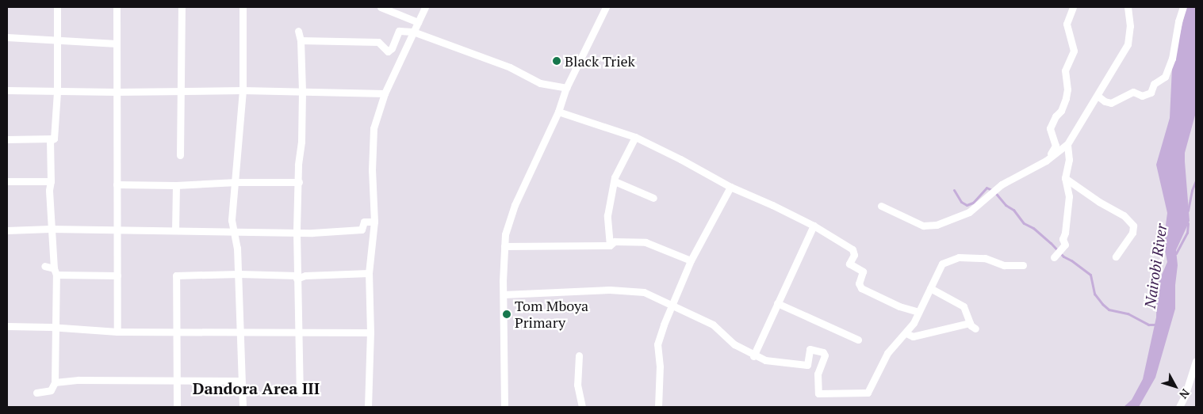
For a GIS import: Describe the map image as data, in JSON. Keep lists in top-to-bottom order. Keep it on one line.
{"districts":["Dandora Area III"],"water":["Nairobi River"],"places":["Black Triek","Tom Mboya Primary"],"north":"bottom right"}
